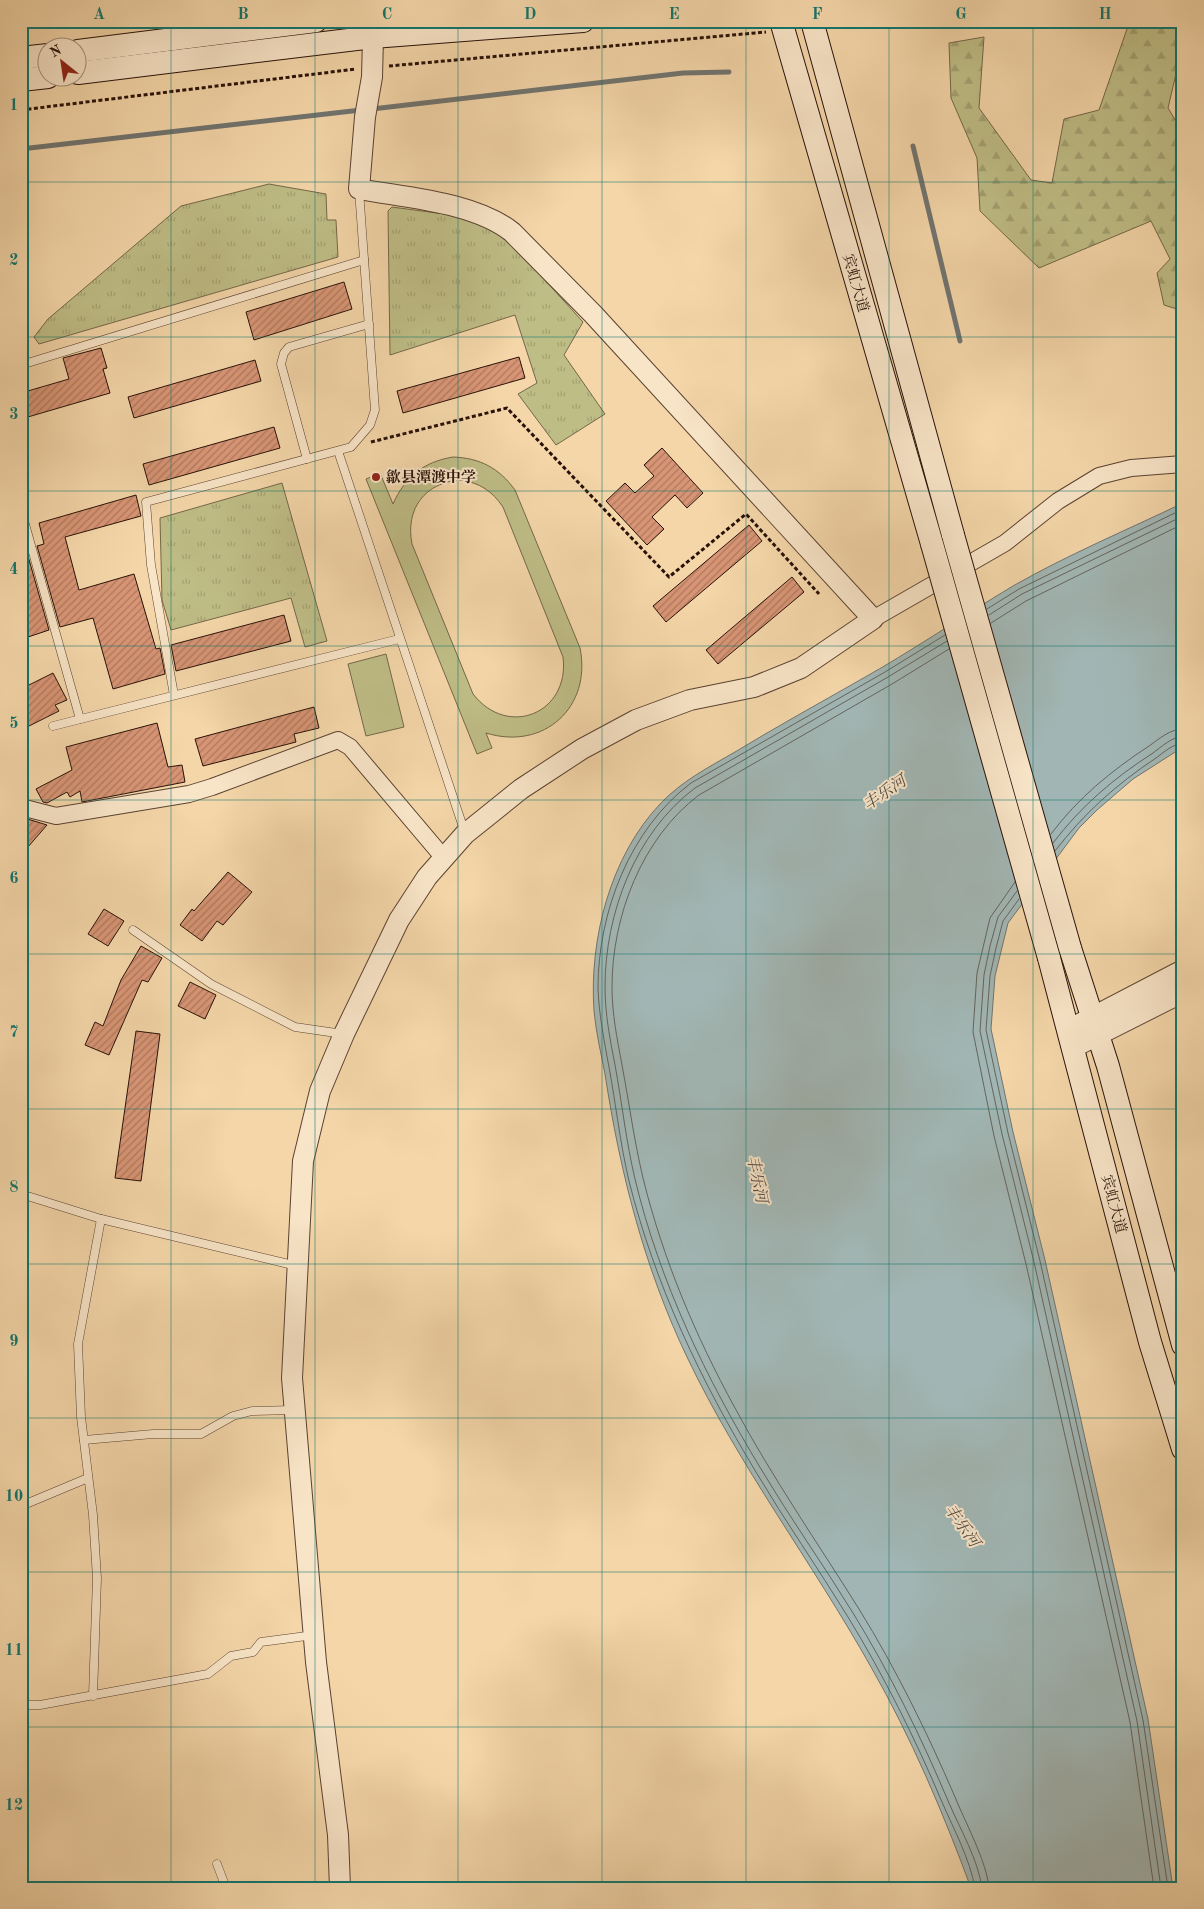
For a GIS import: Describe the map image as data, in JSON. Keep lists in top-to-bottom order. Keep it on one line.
{"streets":{"main road":["宾虹大道"]},"water":["丰乐河"],"places":["歙县潭渡中学"],"north":"top left","grid":{"columns":["A","B","C","D","E","F","G","H"],"rows":["1","2","3","4","5","6","7","8","9","10","11","12"]}}
